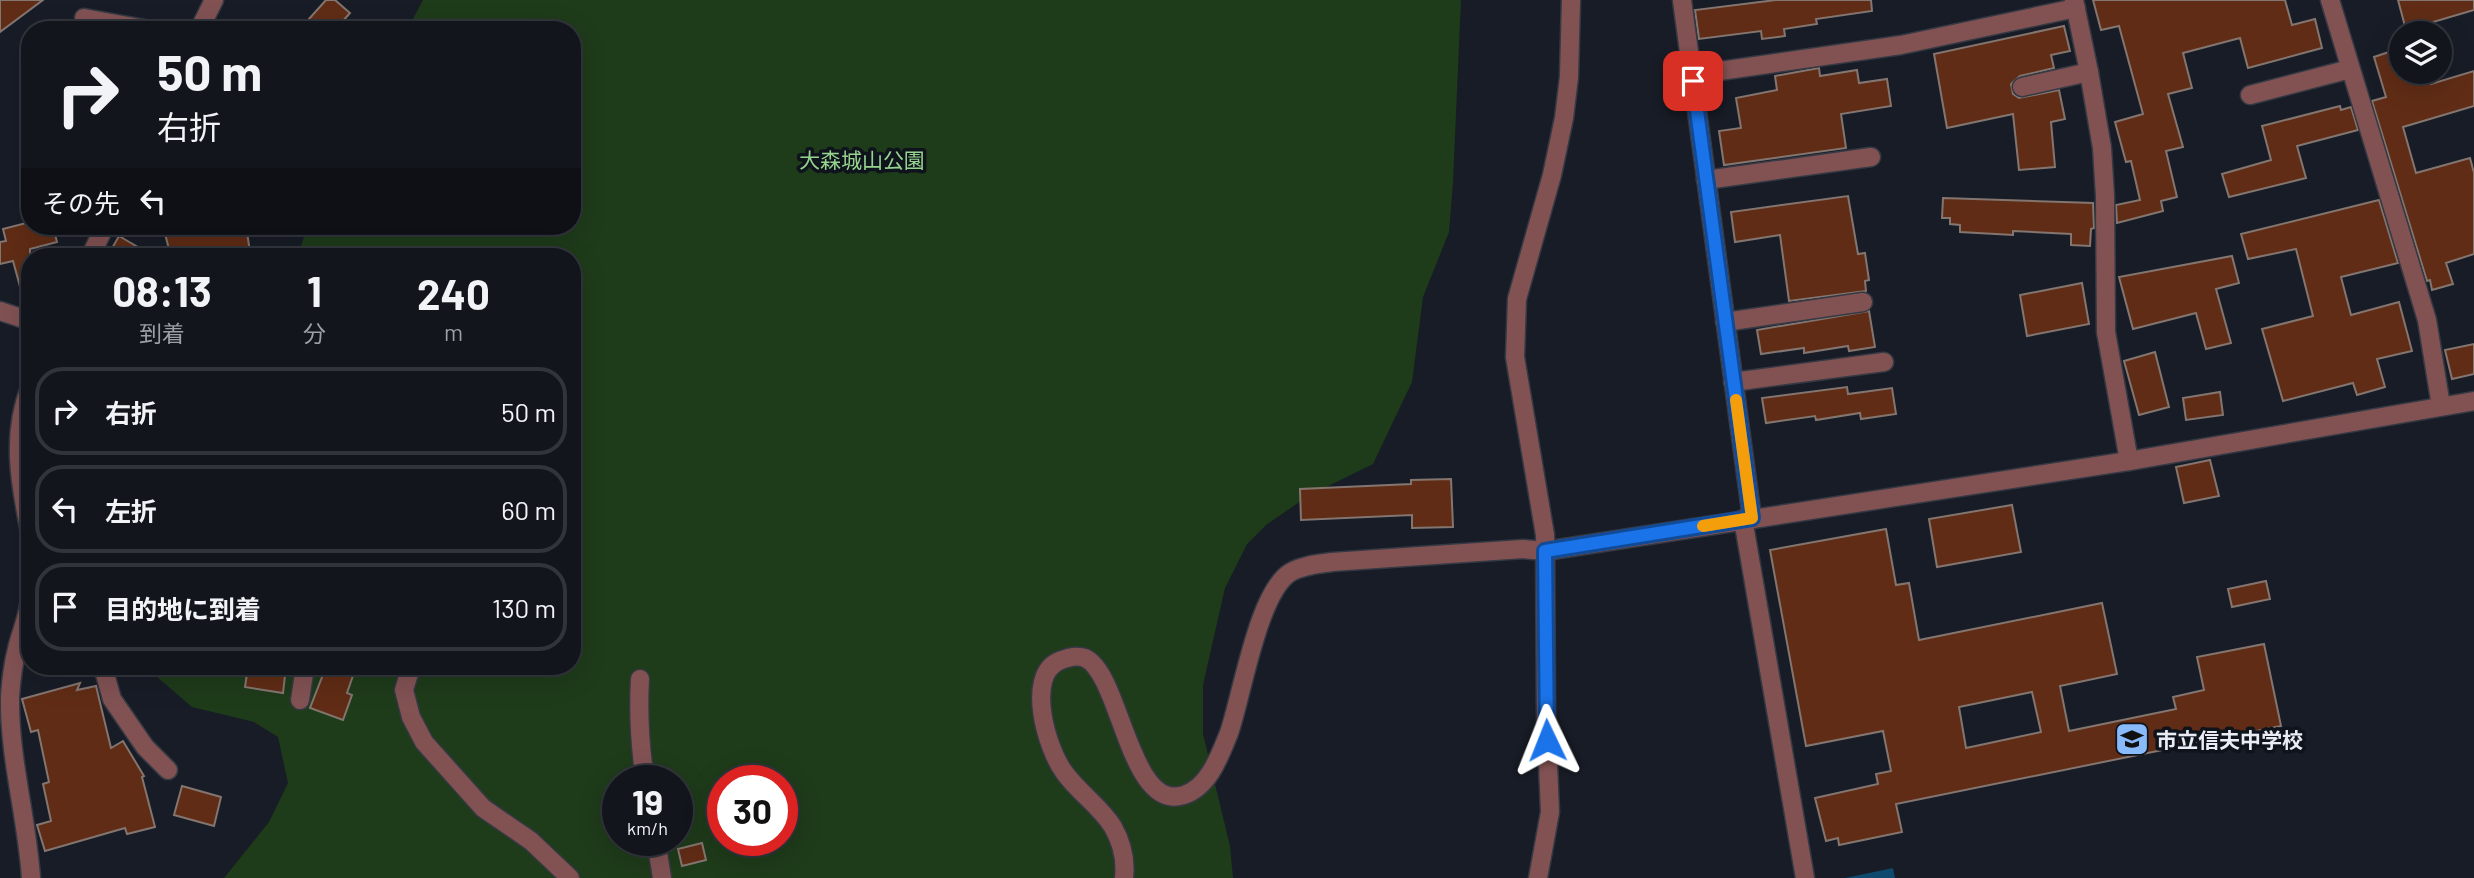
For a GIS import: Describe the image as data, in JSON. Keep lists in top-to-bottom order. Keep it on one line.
{"parks":["大森城山公園"],"places":{"school or university":["市立信夫中学校"]},"page":{"turn":["50 m","右折"],"then":"その先","eta":["08:13","到着","1","分","240","m"],"list":[{"name":"右折","value":"50 m"},{"name":"左折","value":"60 m"},{"name":"目的地に到着","value":"130 m"}],"speed":"19 km/h","limit":"30"}}
